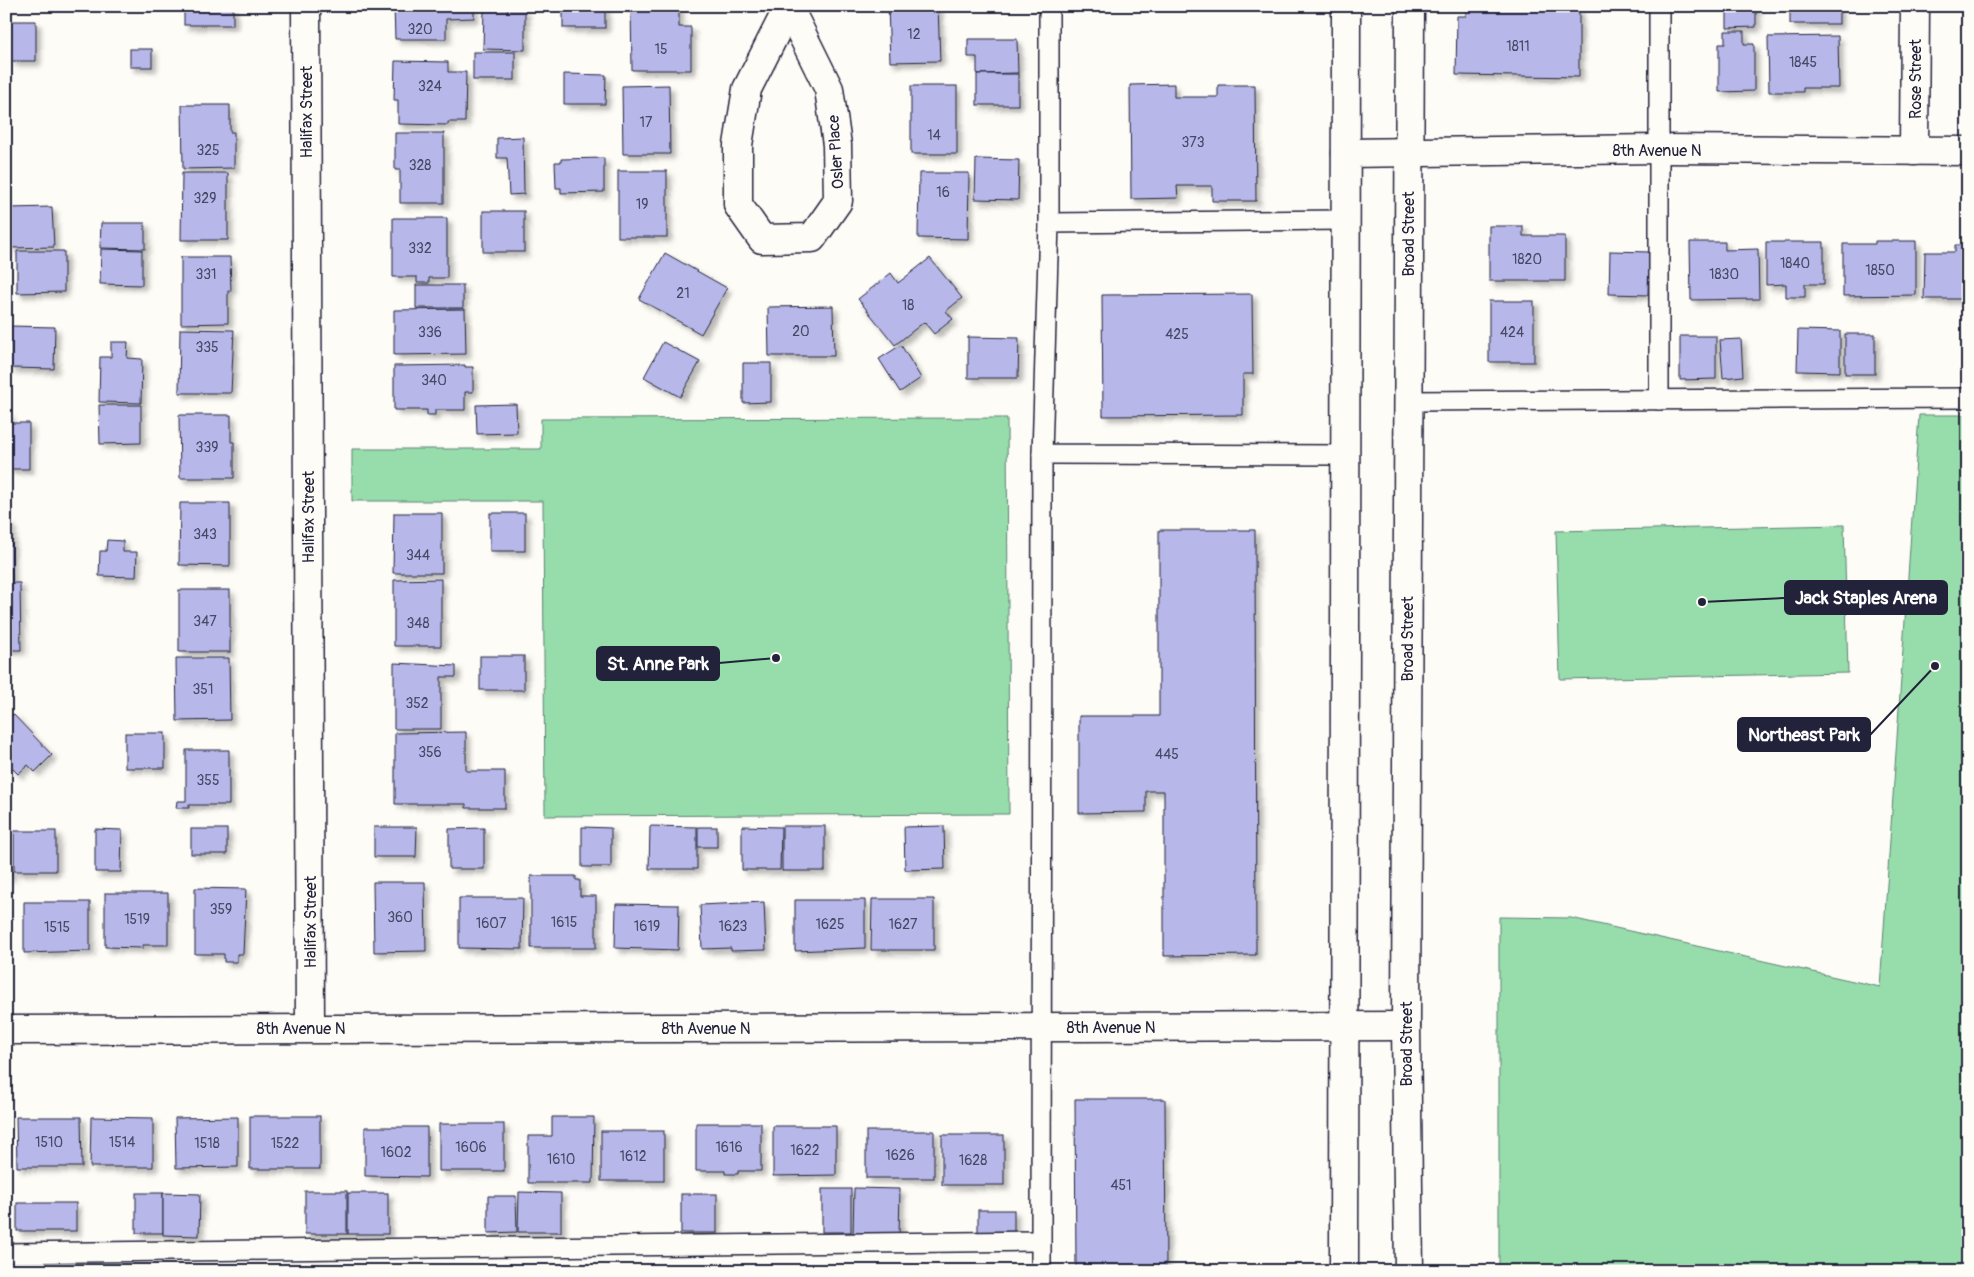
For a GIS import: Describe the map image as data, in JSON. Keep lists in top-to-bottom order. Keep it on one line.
{"streets":{"street":["Rose Street","Halifax Street","8th Avenue N","Osler Place","Broad Street"]},"crossings":[["Rose Street","8th Avenue N"],["Halifax Street","8th Avenue N"],["8th Avenue N","Broad Street"]],"places":["Jack Staples Arena","St. Anne Park","Northeast Park"],"house_numbers":["320","12","1811","15","1845","324","17","14","373","325","328","16","329","19","332","1820","1840","1850","331","1830","21","18","20","336","424","425","335","340","339","343","344","347","348","351","352","356","445","355","359","360","1519","1615","1607","1625","1627","1619","1623","1515","1510","1514","1518","1522","1606","1616","1622","1602","1626","1612","1610","1628","451"]}
